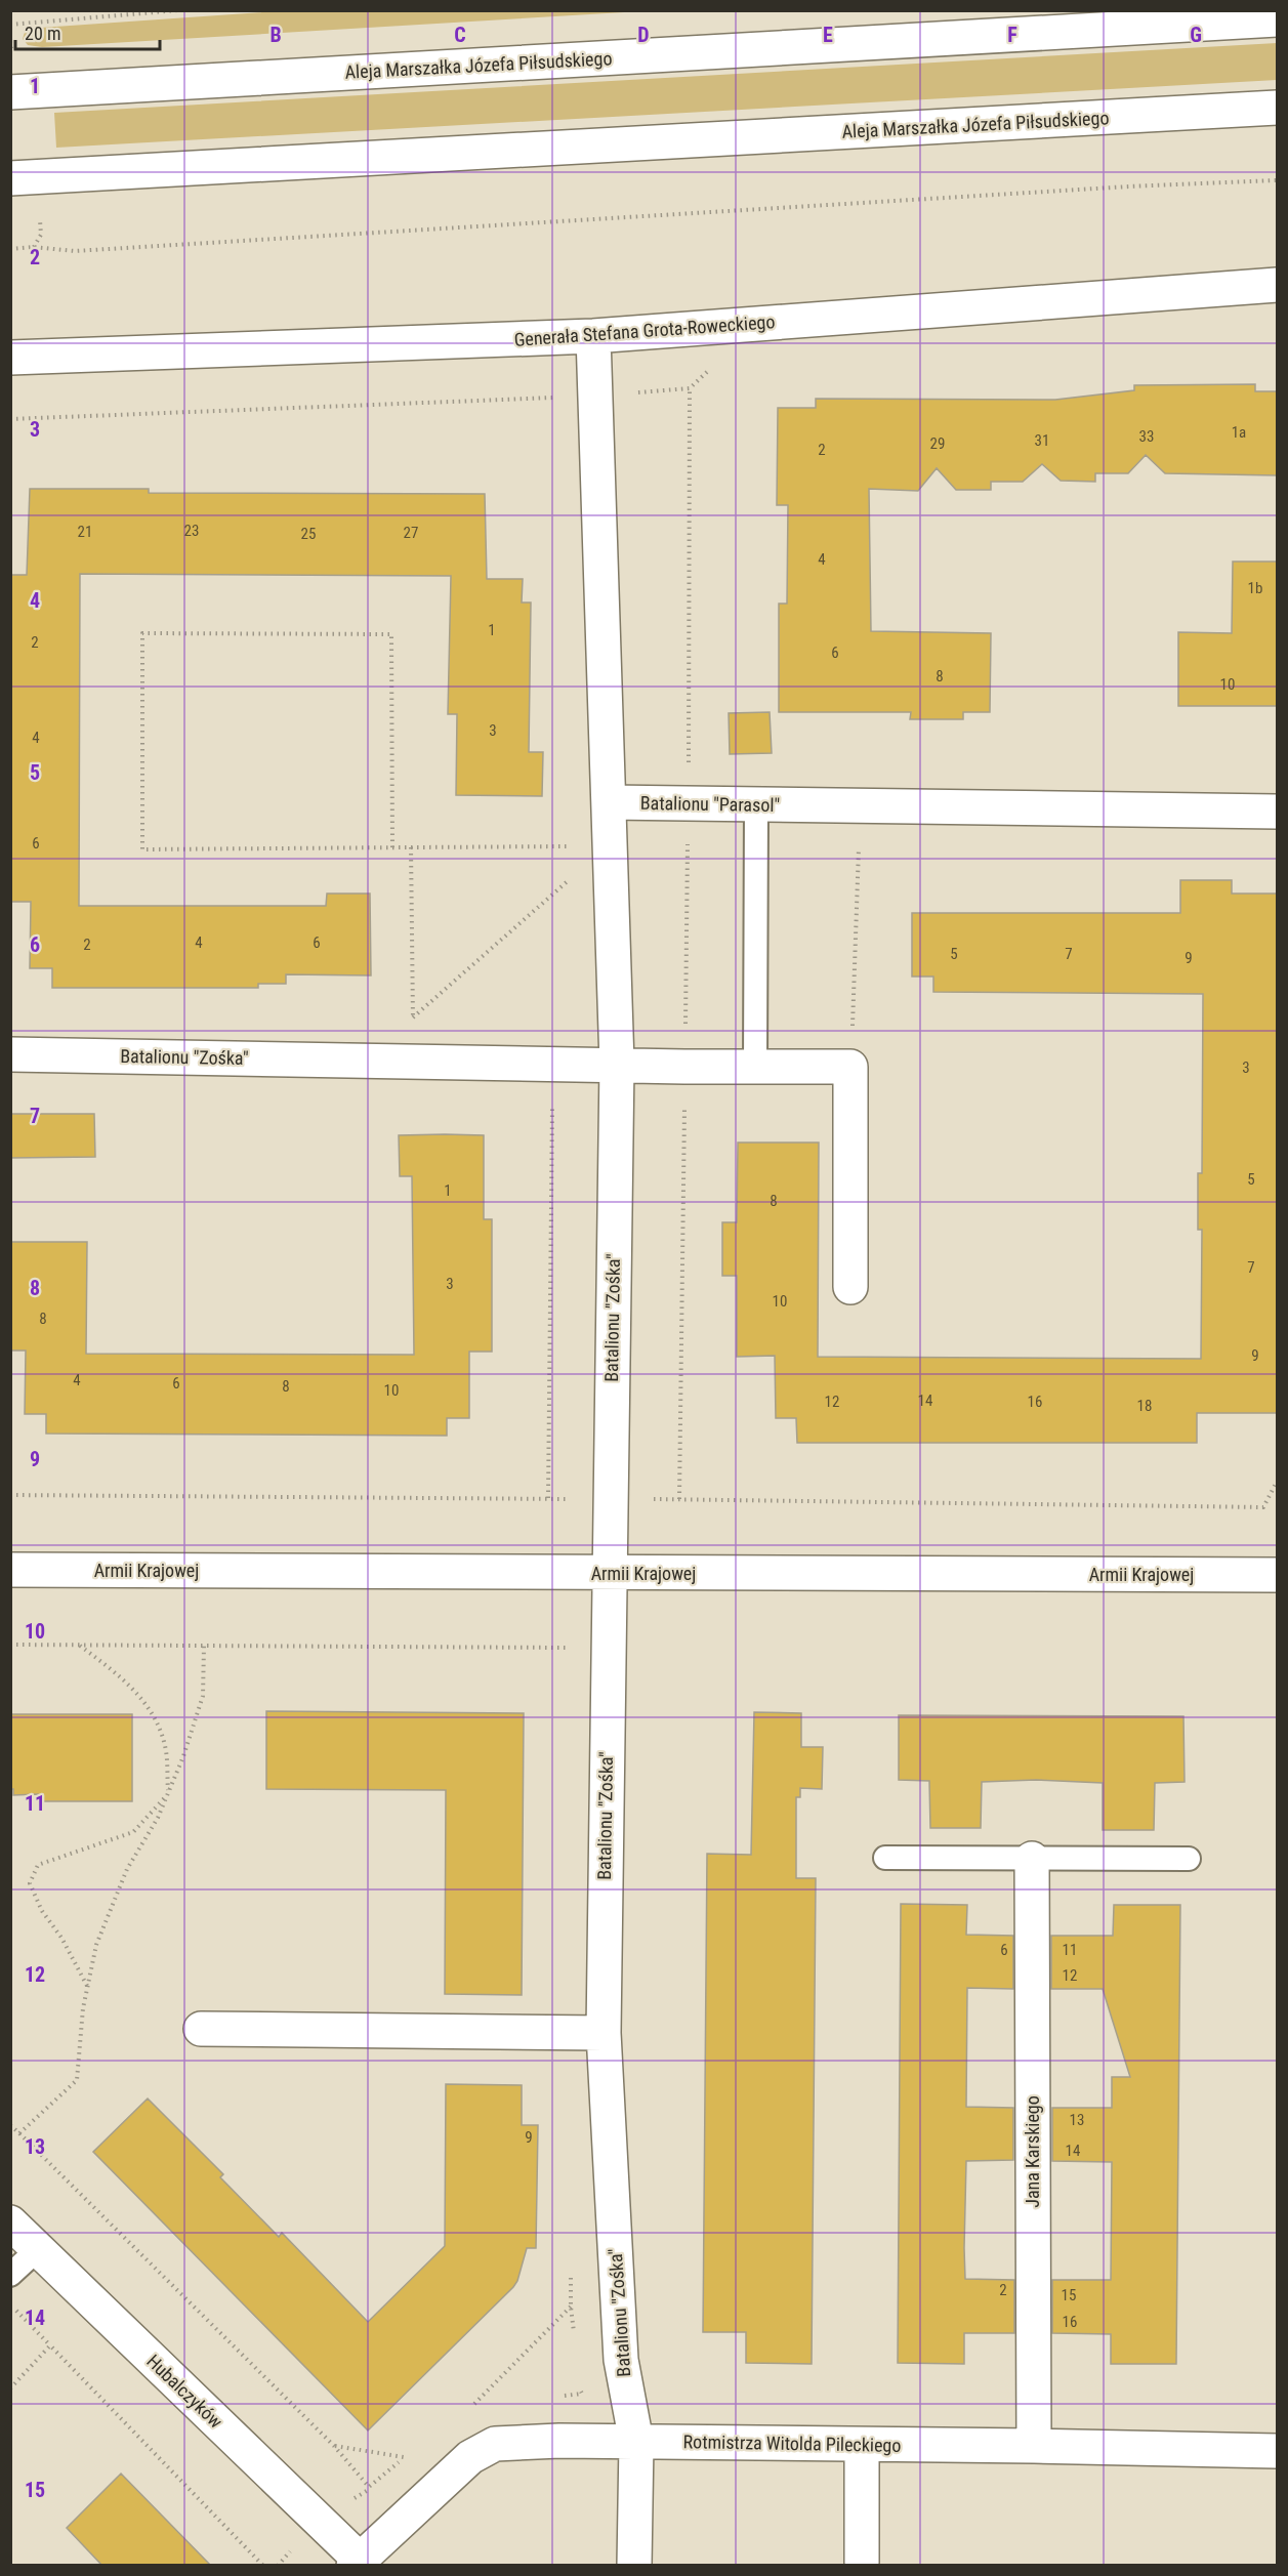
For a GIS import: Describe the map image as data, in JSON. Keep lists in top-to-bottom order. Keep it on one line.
{"streets":{"street":["Aleja Marszałka Józefa Piłsudskiego","Generała Stefana Grota-Roweckiego","Batalionu \"Parasol\"","Batalionu \"Zośka\"","Armii Krajowej","Jana Karskiego","Hubalczyków","Rotmistrza Witolda Pileckiego"]},"crossings":[["Batalionu \"Parasol\"","Batalionu \"Zośka\""],["Batalionu \"Zośka\"","Armii Krajowej"],["Batalionu \"Zośka\"","Rotmistrza Witolda Pileckiego"],["Jana Karskiego","Rotmistrza Witolda Pileckiego"],["Hubalczyków","Rotmistrza Witolda Pileckiego"]],"house_numbers":["1a","33","31","29","2","23","21","27","25","4","1b","1","2","6","8","10","3","4","6","4","6","2","5","7","9","3","5","1","8","7","3","10","8","9","4","6","8","10","14","12","16","18","6","11","12","13","9","14","2","15","16"],"scale_bar":"20 m","grid":{"columns":["B","C","D","E","F","G"],"rows":["1","2","3","4","5","6","7","8","9","10","11","12","13","14","15"]}}
